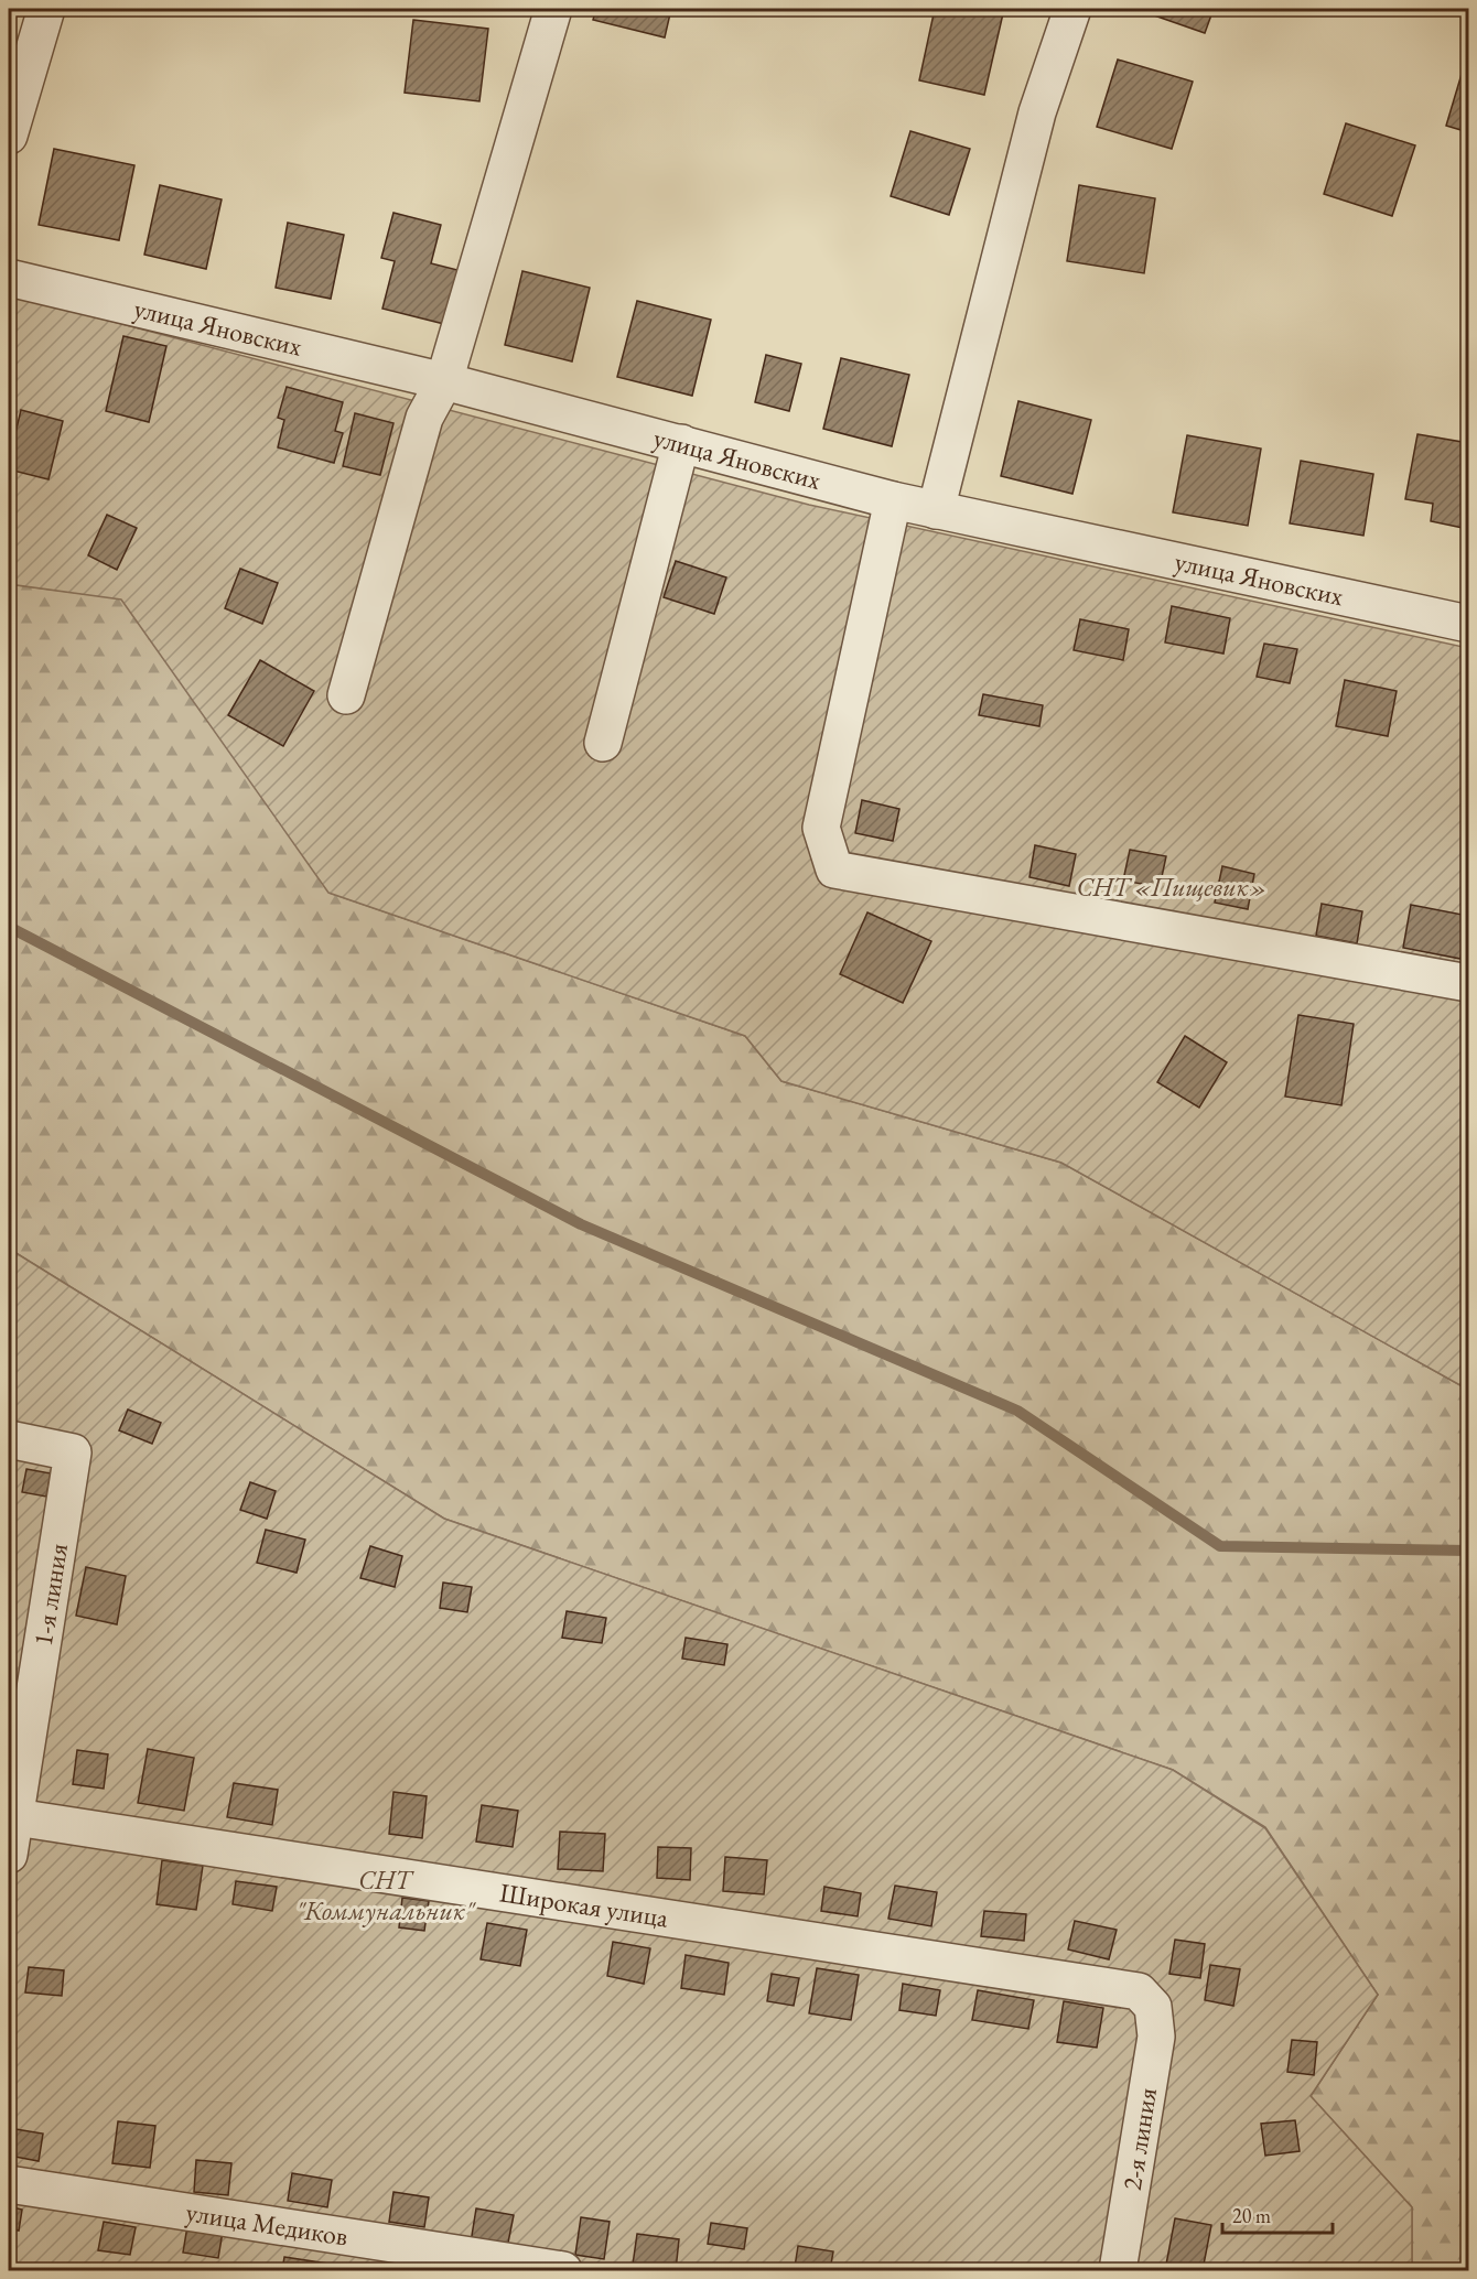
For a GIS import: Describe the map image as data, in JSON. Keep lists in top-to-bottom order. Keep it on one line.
{"streets":{"street":["улица Яновских","1-я линия","Широкая улица","2-я линия","улица Медиков"]},"crossings":[["1-я линия","Широкая улица"],["Широкая улица","2-я линия"]],"parks":["СНТ «Пищевик»","СНТ \"Коммунальник\""],"scale_bar":"20 m"}
